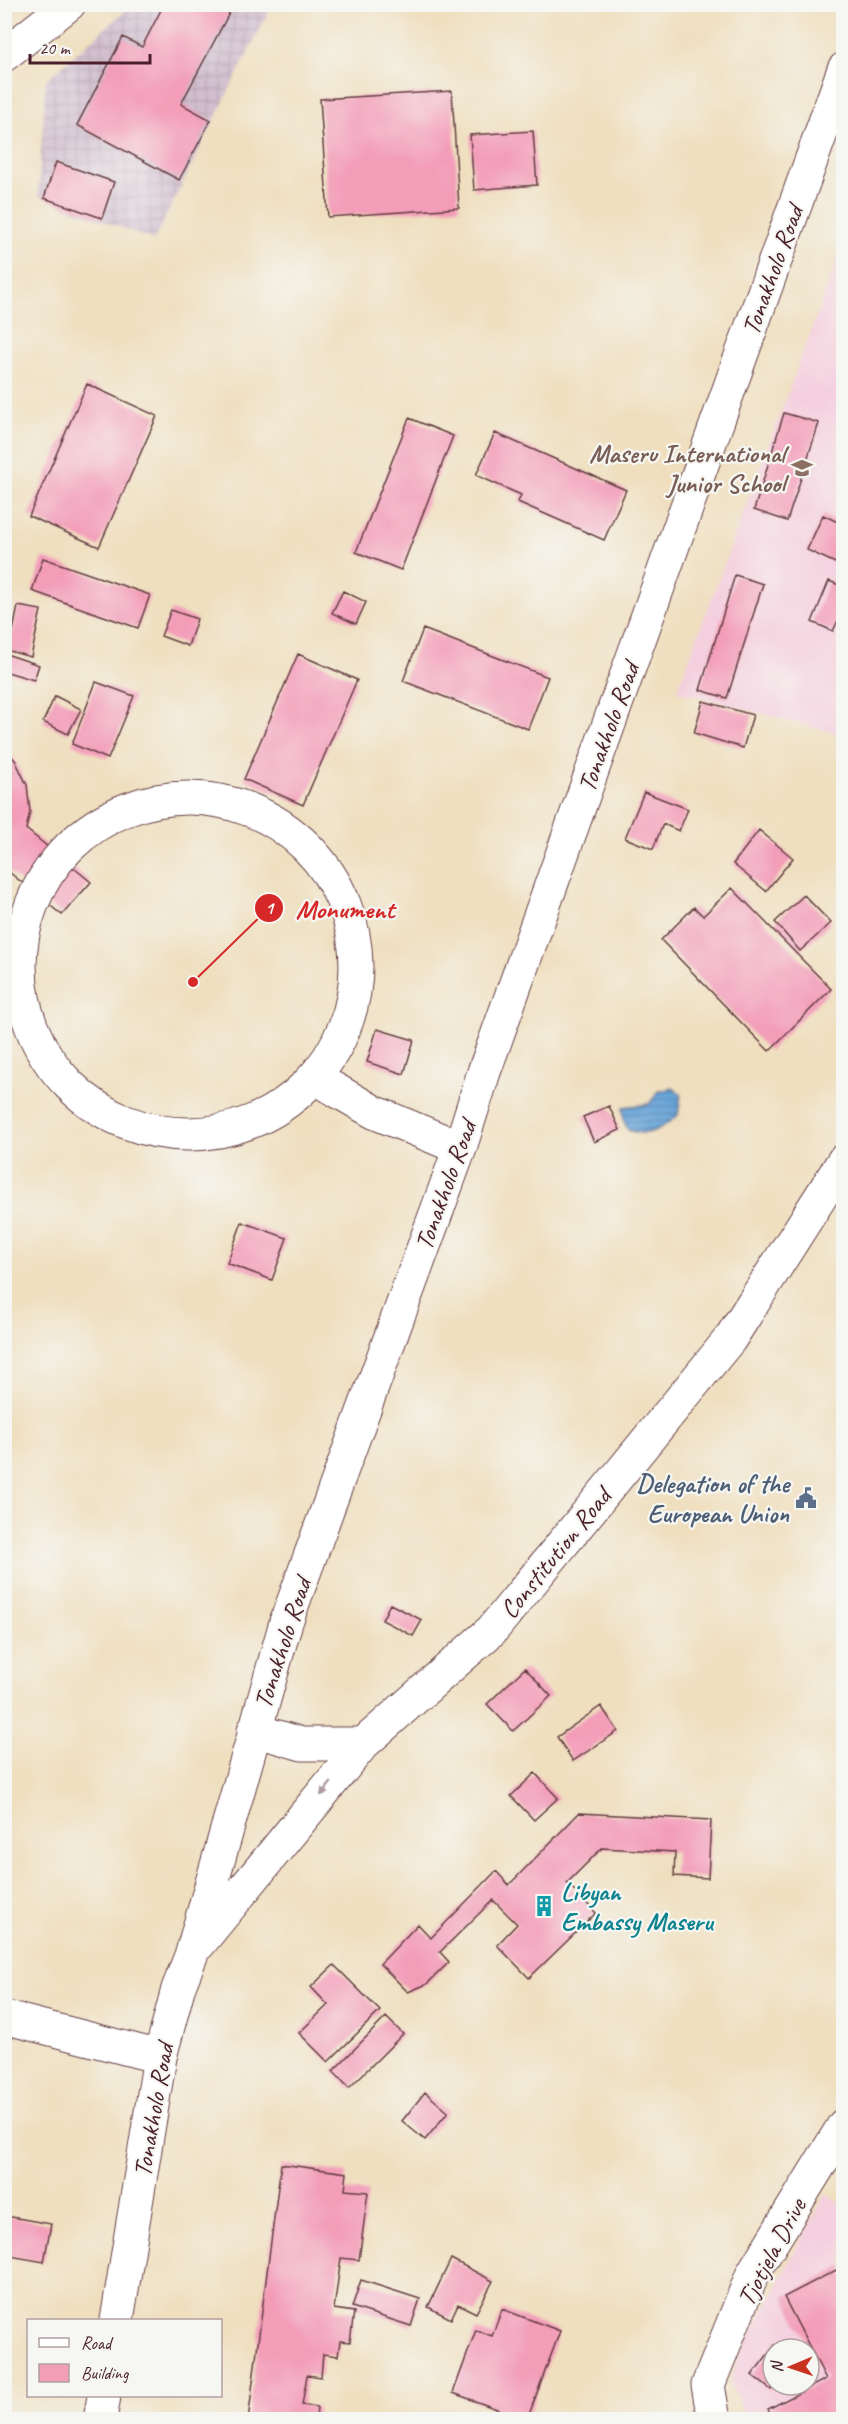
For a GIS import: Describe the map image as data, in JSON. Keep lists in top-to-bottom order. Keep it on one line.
{"streets":{"street":["Tonakholo Road","Constitution Road","Tjotjela Drive"]},"crossings":[["Tonakholo Road","Constitution Road"]],"places":{"school or university":["Maseru International Junior School"],"other":["Monument"],"public building":["Delegation of the European Union"],"building":["Libyan Embassy Maseru"]},"legend":["Road","Building"],"scale_bar":"20 m","north":"left"}
